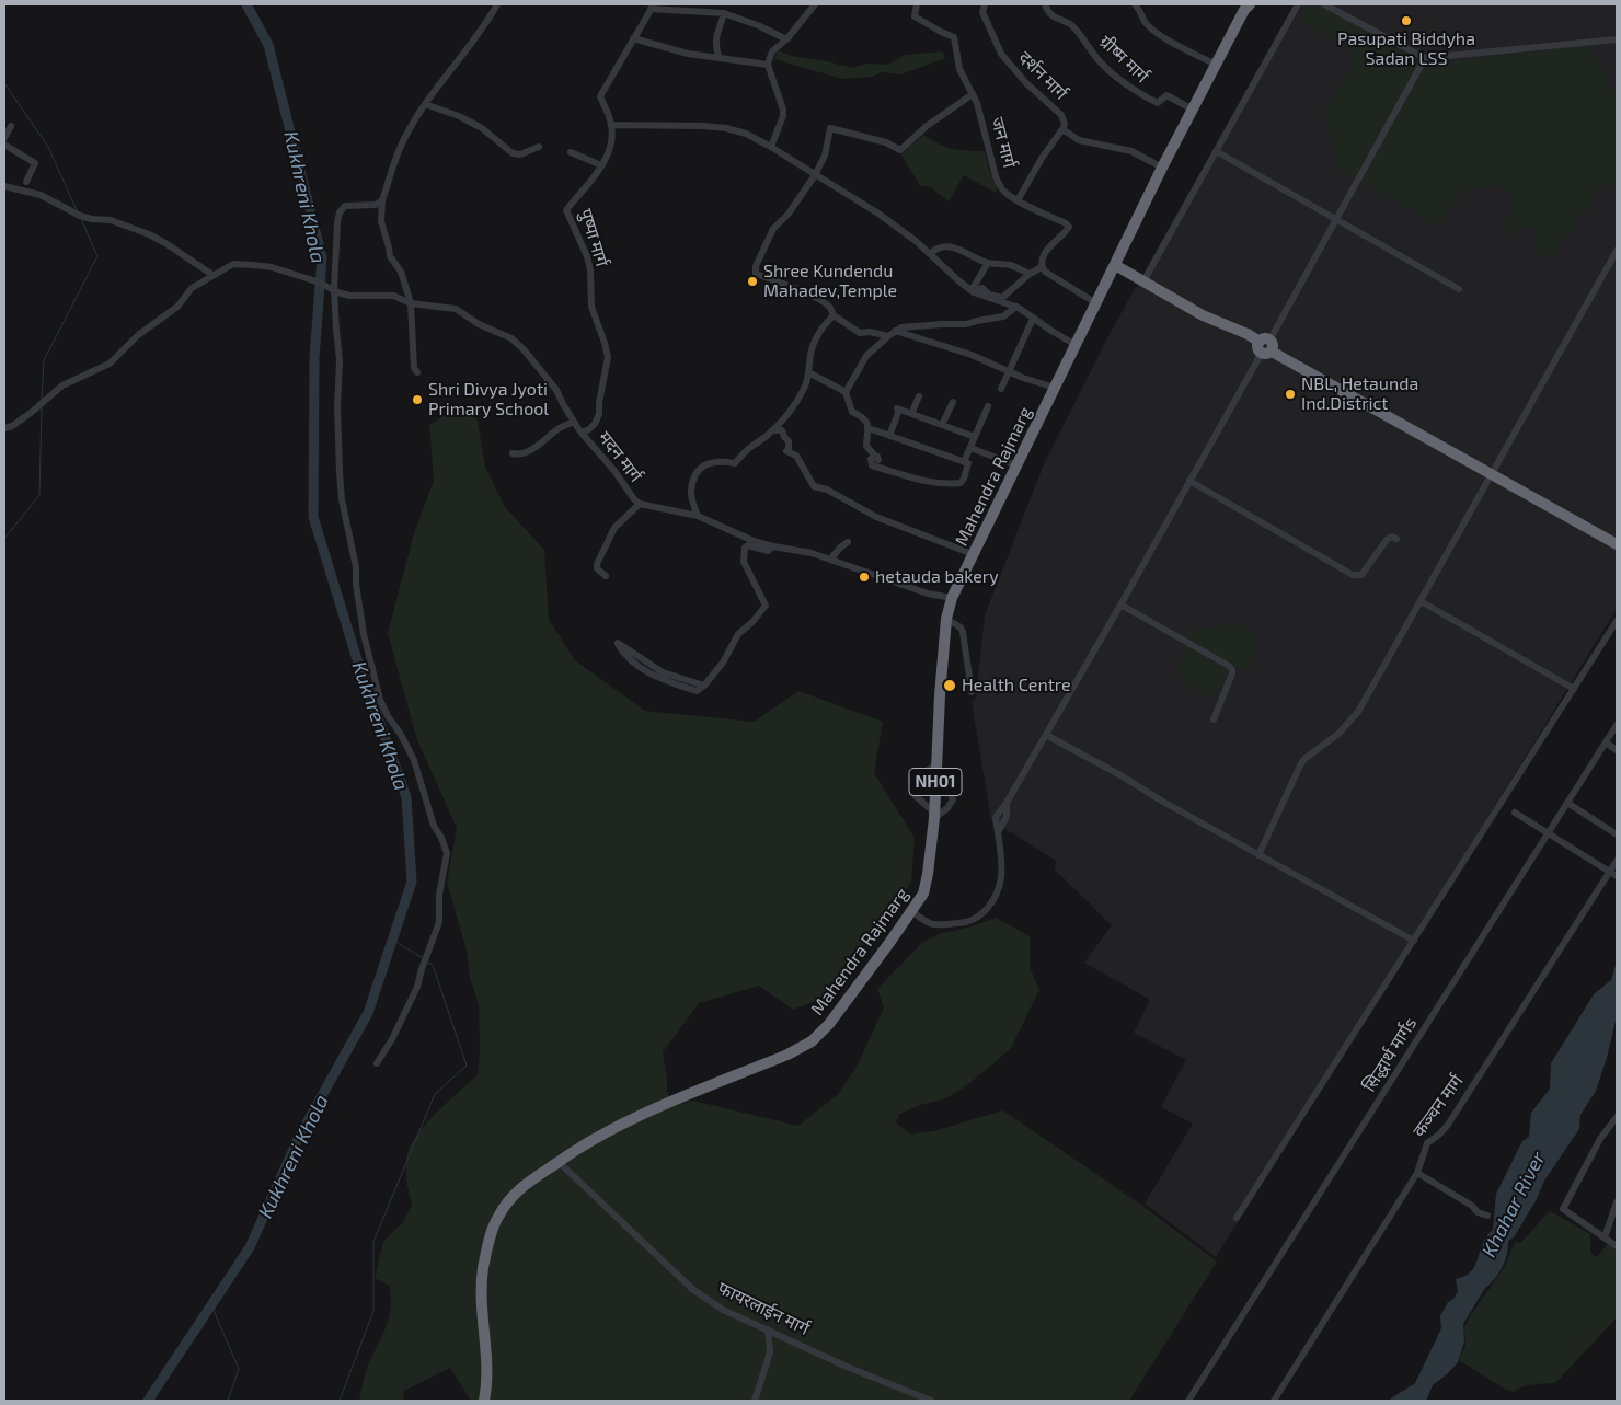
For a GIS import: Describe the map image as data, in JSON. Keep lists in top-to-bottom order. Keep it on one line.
{"streets":{"highway":["Mahendra Rajmarg","NH01"],"street":["ग्रीष्म मार्ग","दर्शन मार्ग","जन मार्ग","पुष्पा मार्ग","मदन मार्ग","सिद्धार्थ मार्गs","कञ्चन मार्ग","फायरलाईन मार्ग"]},"crossings":[["ग्रीष्म मार्ग","Mahendra Rajmarg"],["दर्शन मार्ग","Mahendra Rajmarg"],["पुष्पा मार्ग","मदन मार्ग"],["मदन मार्ग","Mahendra Rajmarg"],["Mahendra Rajmarg","फायरलाईन मार्ग"]],"water":["Kukhreni Khola","Khahar River"],"places":["Pasupati Biddyha Sadan LSS","Shree Kundendu Mahadev,Temple","NBL, Hetaunda Ind.District","Shri Divya Jyoti Primary School","hetauda bakery","Health Centre"]}
